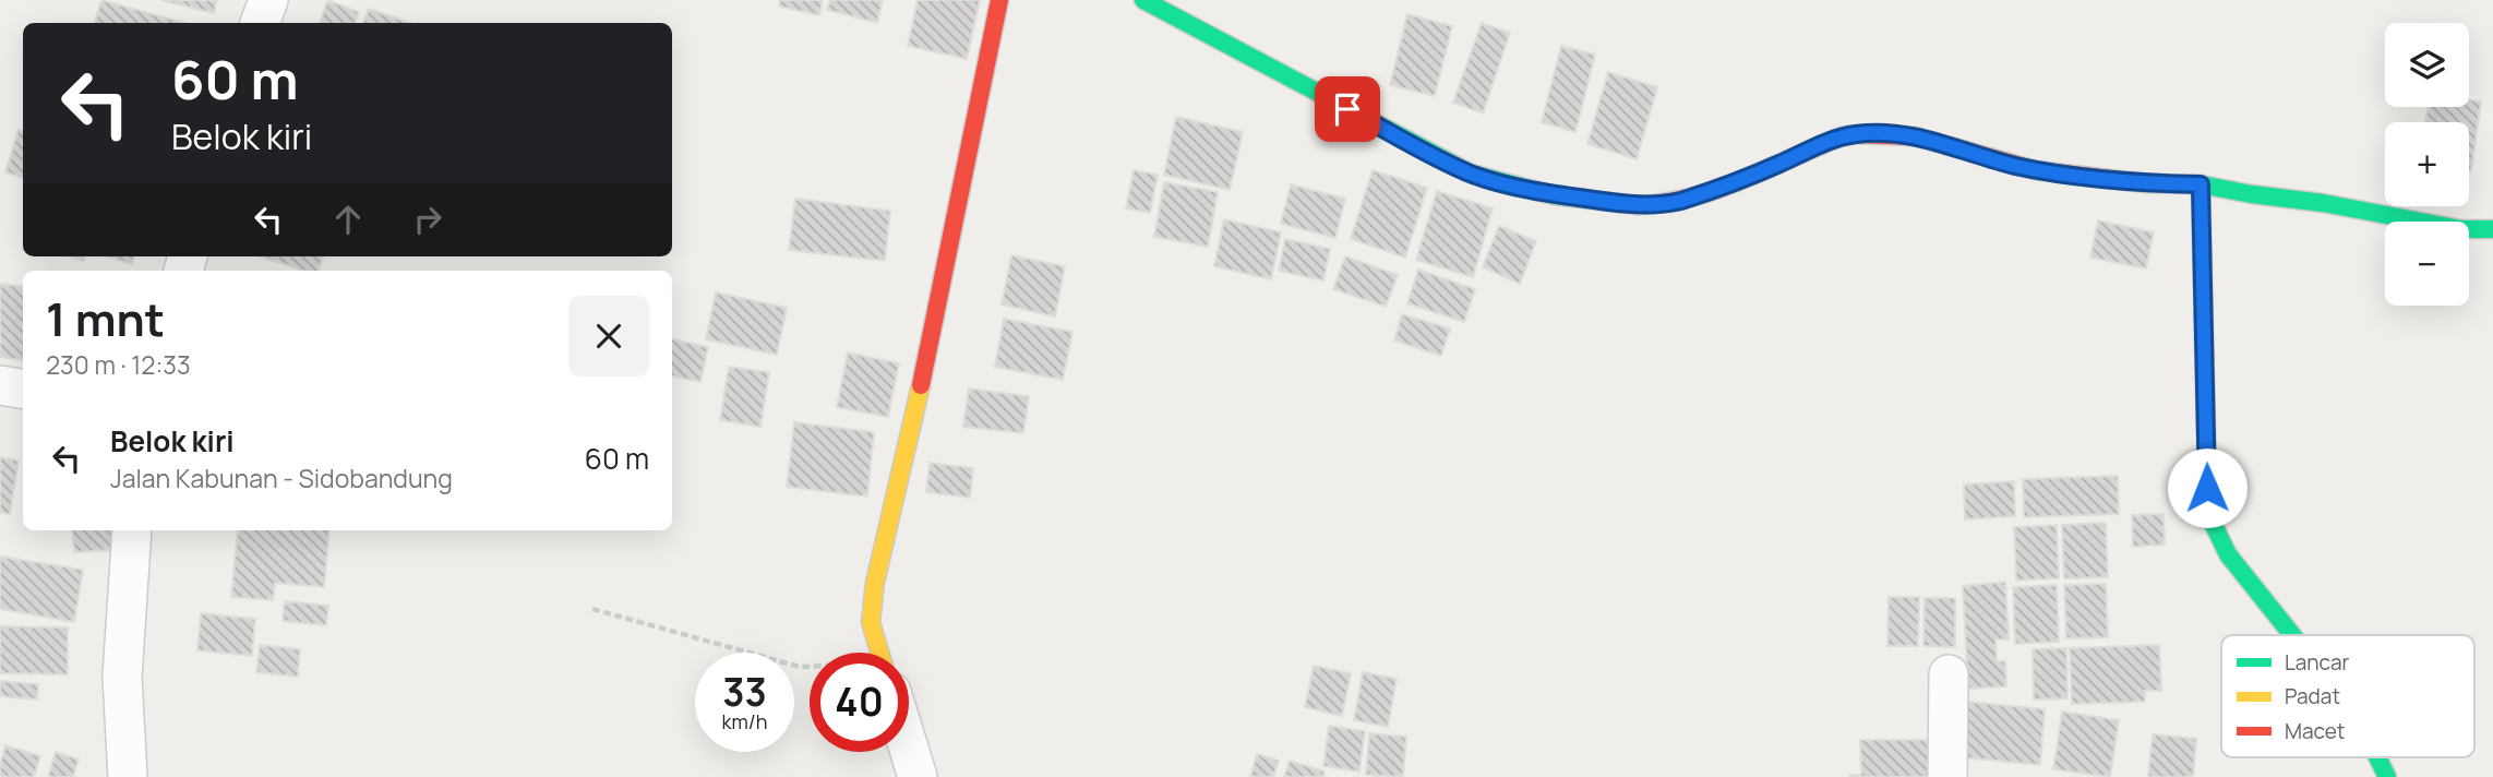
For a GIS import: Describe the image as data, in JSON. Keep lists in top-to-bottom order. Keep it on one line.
{"legend":["Lancar","Padat","Macet"],"page":{"map_buttons":["+","−"],"turn":["60 m","Belok kiri"],"heading":["1 mnt","230 m · 12:33"],"list":[{"name":"Belok kiri","note":"Jalan Kabunan - Sidobandung","value":"60 m"}],"speed":"33 km/h","limit":"40"}}
